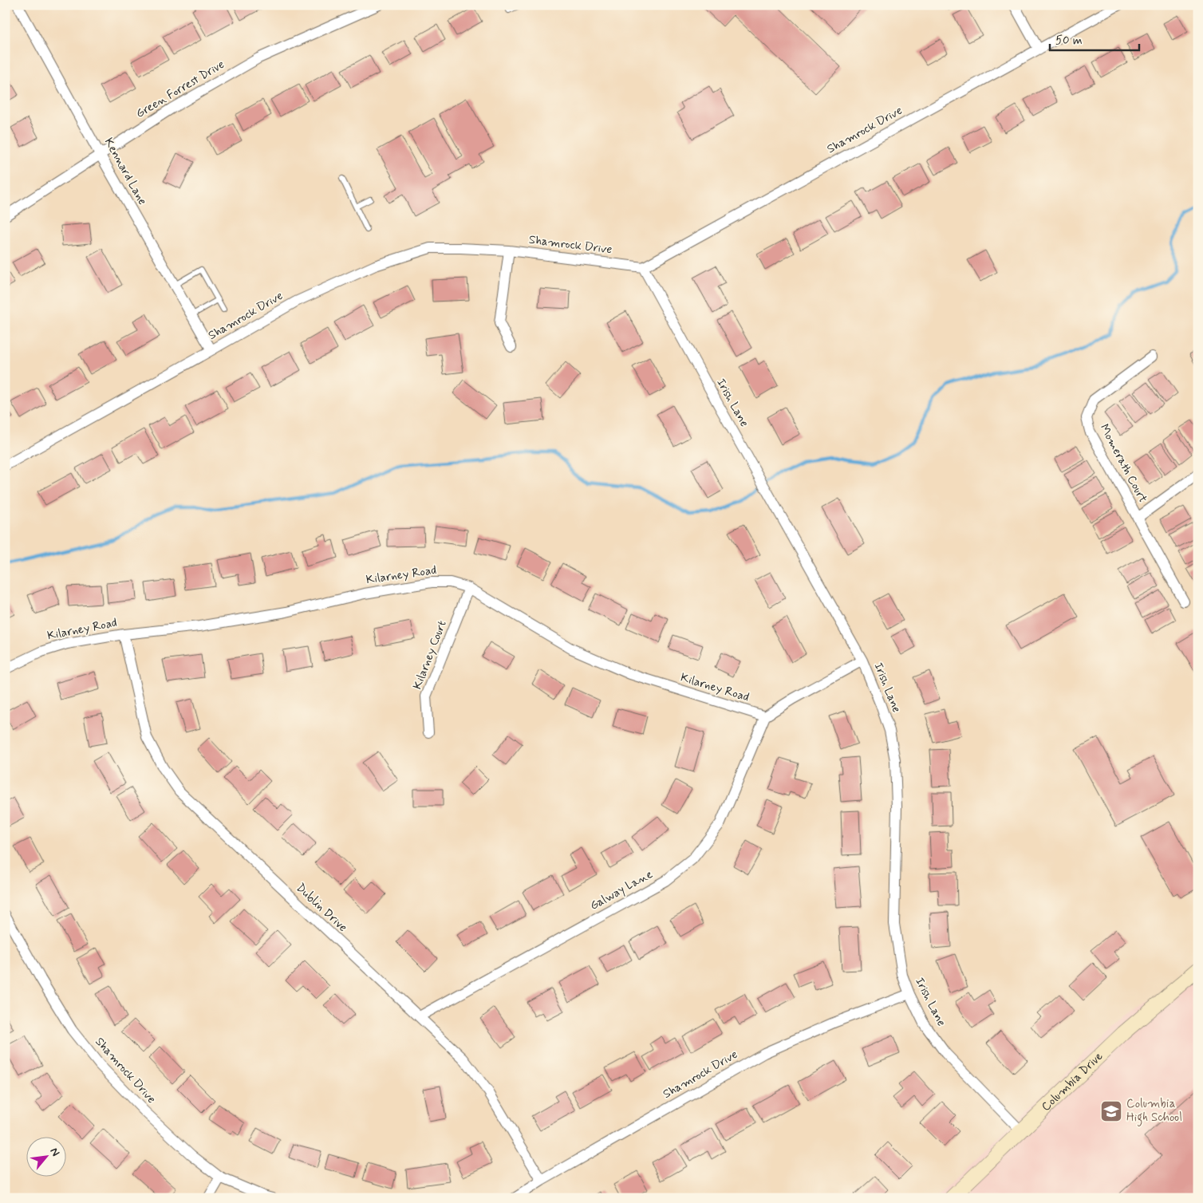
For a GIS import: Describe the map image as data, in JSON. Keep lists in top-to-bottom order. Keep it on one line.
{"streets":{"main road":["Columbia Drive"],"street":["Green Forrest Drive","Shamrock Drive","Kennard Lane","Irish Lane","Momerath Court","Kilarney Road","Kilarney Court","Galway Lane","Dublin Drive"]},"crossings":[["Green Forrest Drive","Kennard Lane"],["Shamrock Drive","Kennard Lane"],["Shamrock Drive","Irish Lane"],["Shamrock Drive","Dublin Drive"],["Irish Lane","Columbia Drive"],["Kilarney Road","Kilarney Court"],["Kilarney Road","Galway Lane"],["Kilarney Road","Dublin Drive"],["Galway Lane","Dublin Drive"]],"places":{"school or university":["Columbia High School"]},"scale_bar":"50 m","north":"top right"}
